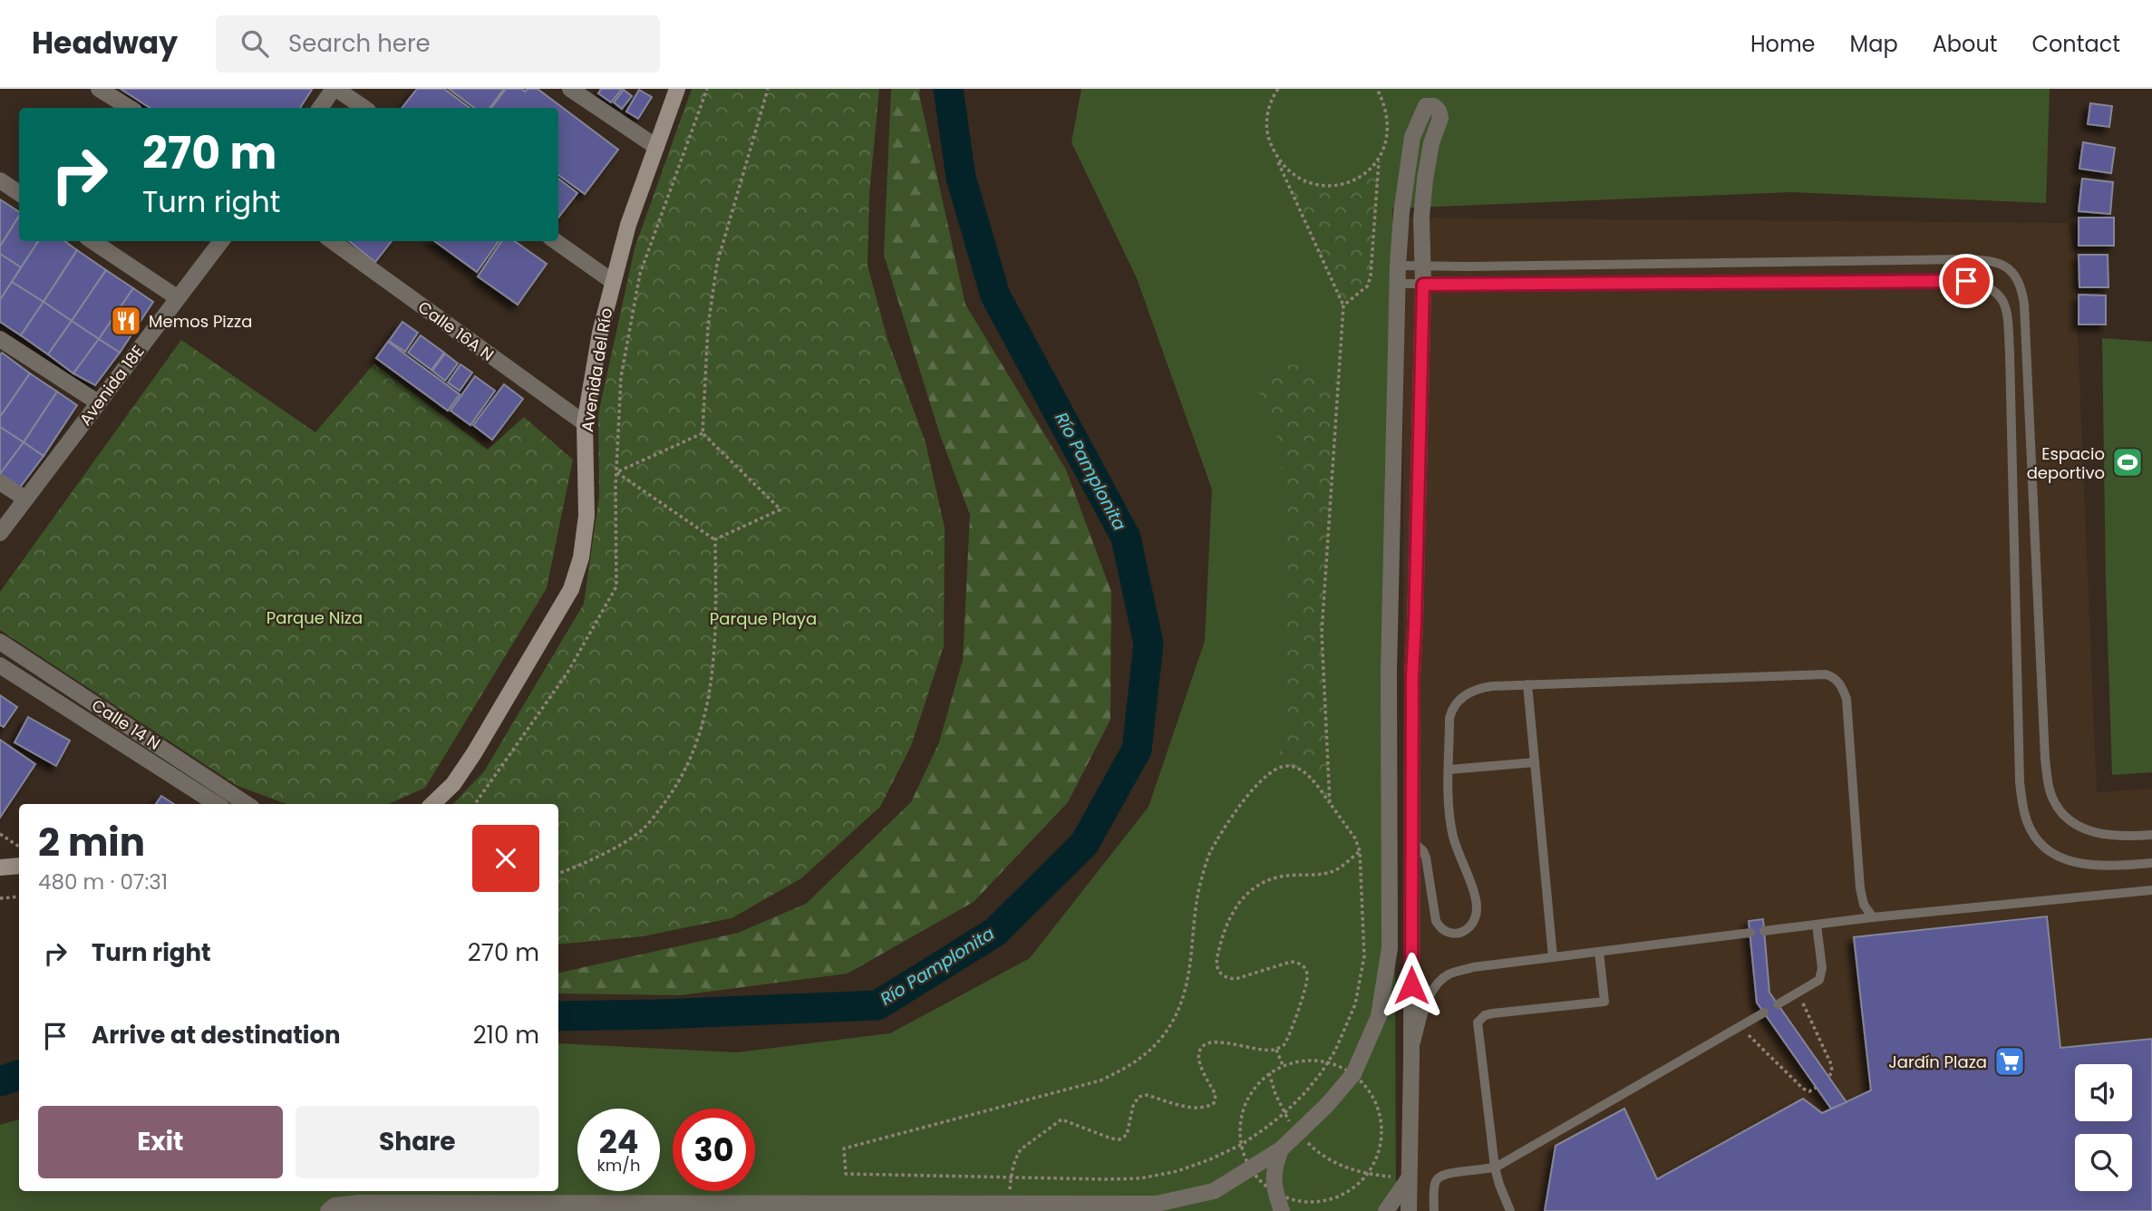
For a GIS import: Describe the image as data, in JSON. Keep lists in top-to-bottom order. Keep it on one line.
{"streets":{"main road":["Avenida del Río"],"street":["Calle 16A N","Avenida 18E","Calle 14 N"]},"crossings":[["Calle 16A N","Avenida del Río"]],"water":["Río Pamplonita"],"parks":["Parque Niza","Parque Playa"],"places":{"restaurant":["Memos Pizza"],"sports":["Espacio deportivo"],"supermarket":["Jardín Plaza"]},"page":{"header":"Headway","search":"Search here","nav":["Home","Map","About","Contact"],"turn":["270 m","Turn right"],"heading":["2 min","480 m · 07:31"],"list":[{"name":"Turn right","value":"270 m"},{"name":"Arrive at destination","value":"210 m"}],"buttons":["Exit","Share"],"speed":"24 km/h","limit":"30"}}
